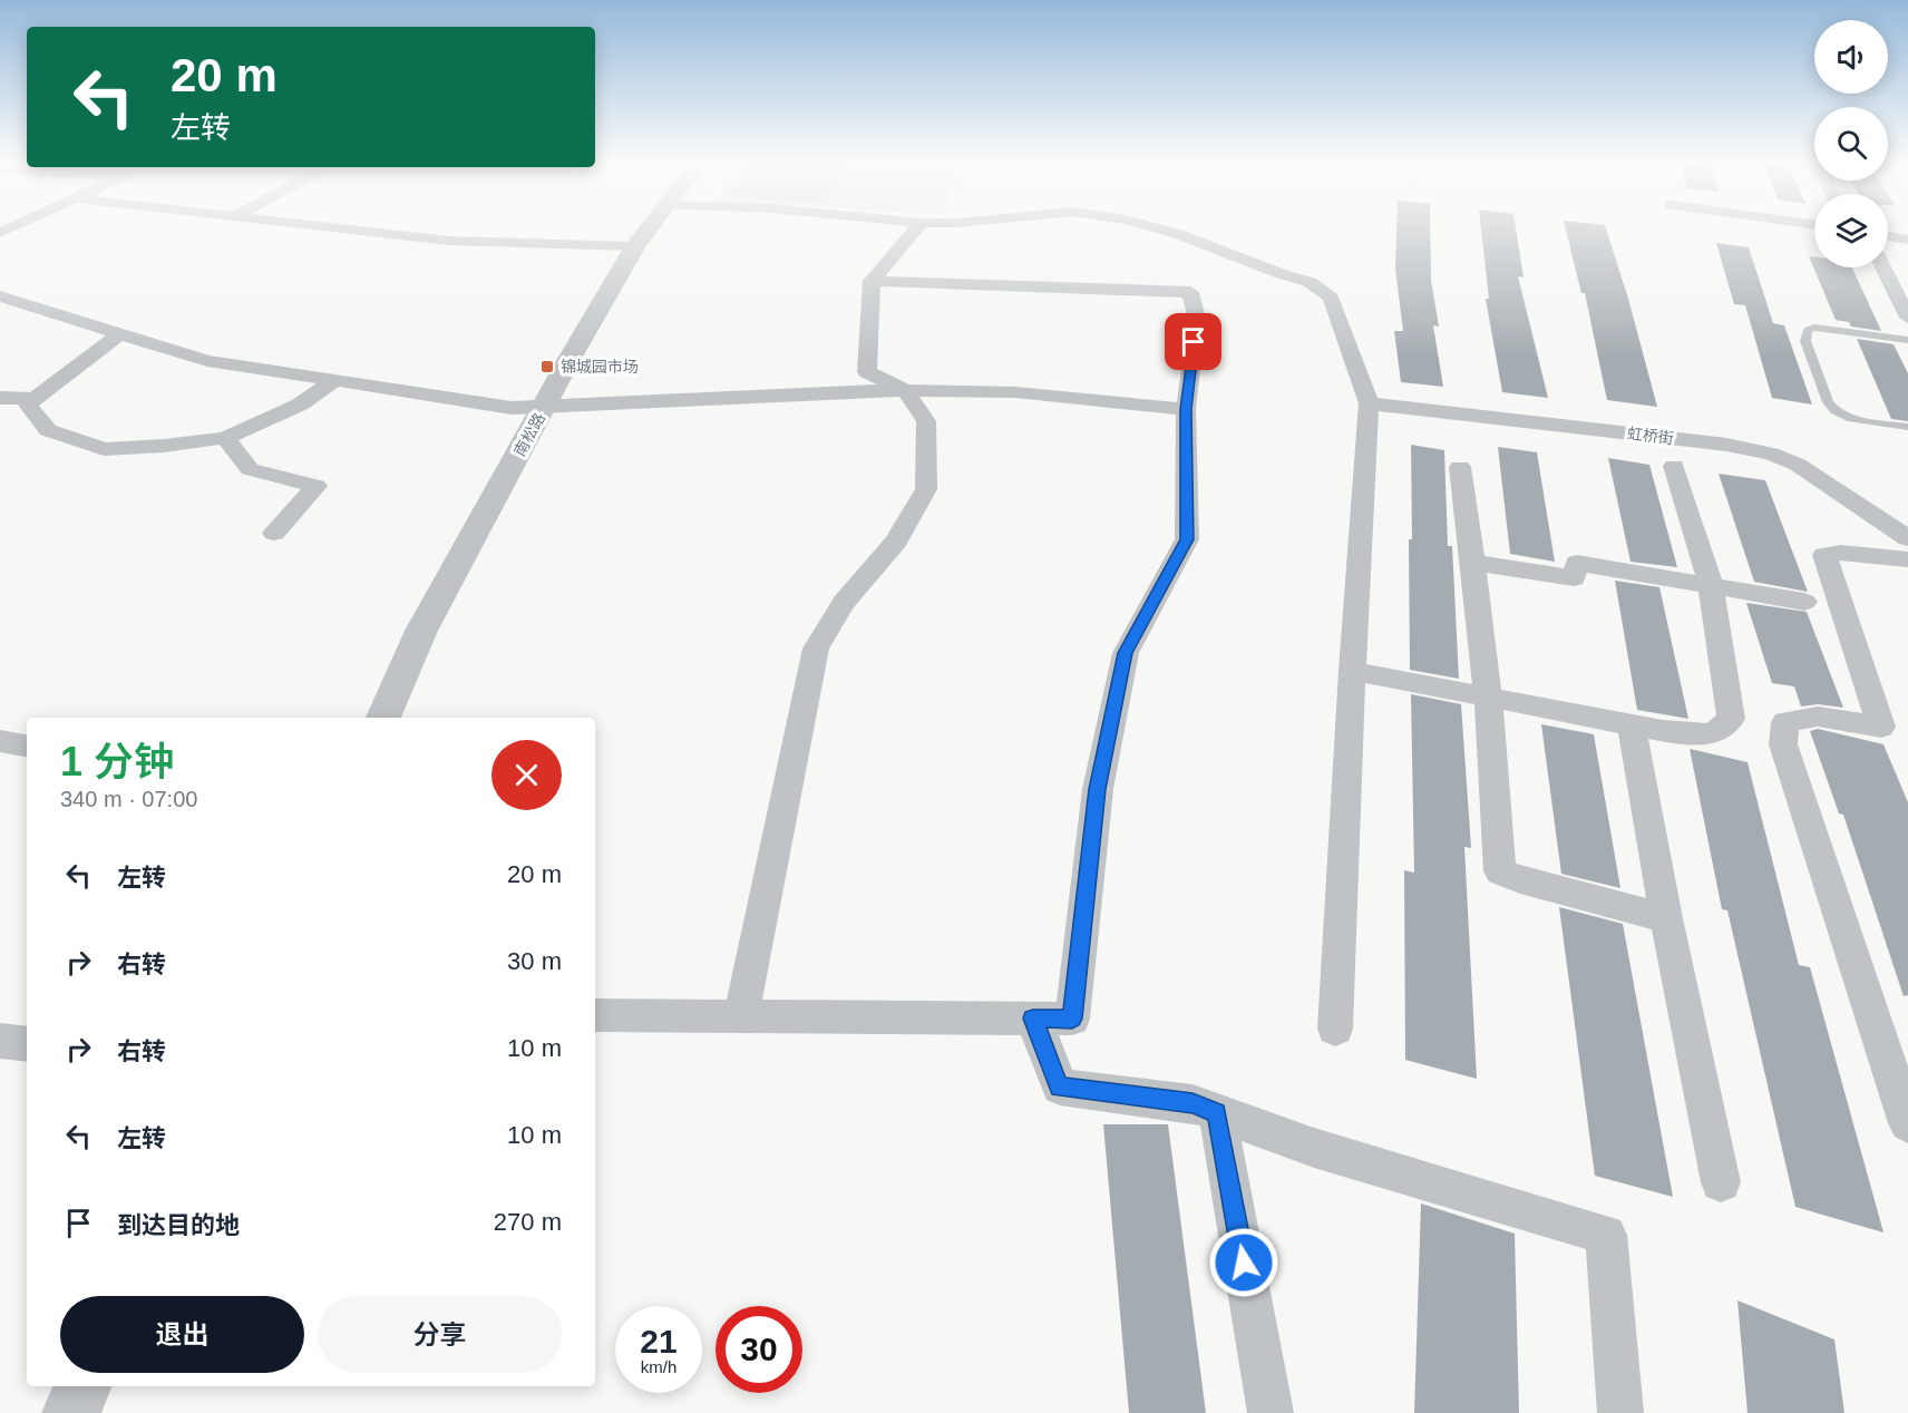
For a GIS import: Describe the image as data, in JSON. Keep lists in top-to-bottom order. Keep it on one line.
{"streets":{"street":["南松路","虹桥街"]},"places":{"transit":["锦城园市场"]},"page":{"turn":["20 m","左转"],"heading":["1 分钟","340 m · 07:00"],"list":[{"name":"左转","value":"20 m"},{"name":"右转","value":"30 m"},{"name":"右转","value":"10 m"},{"name":"左转","value":"10 m"},{"name":"到达目的地","value":"270 m"}],"buttons":["退出","分享"],"speed":"21 km/h","limit":"30"}}
